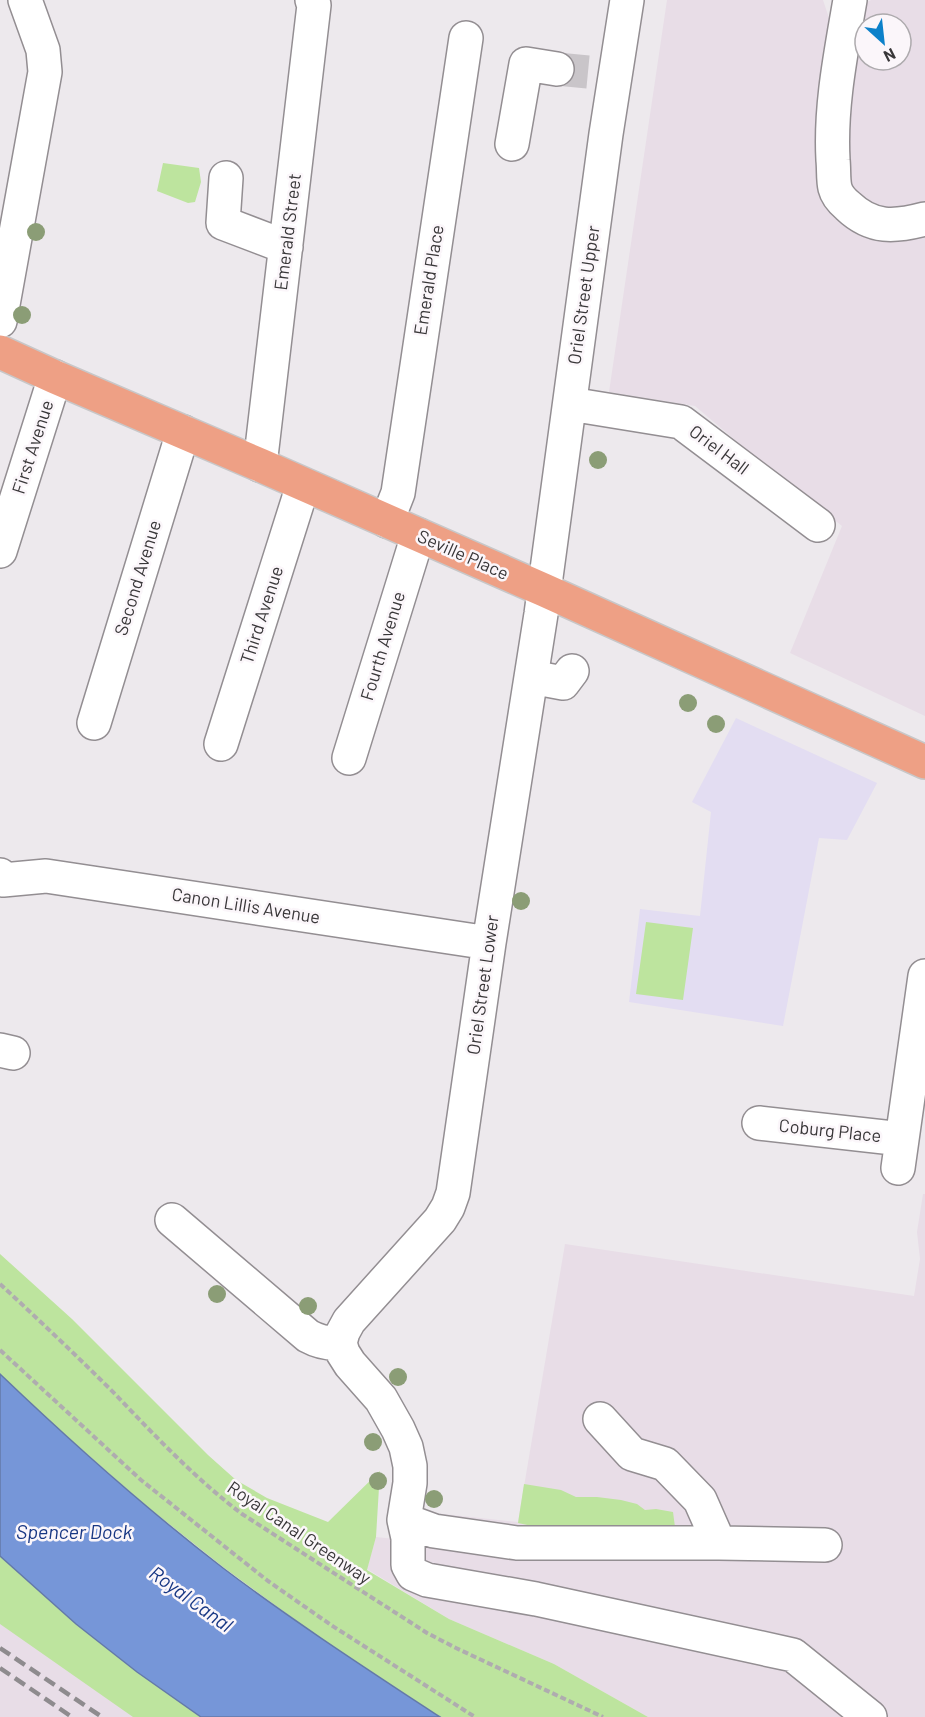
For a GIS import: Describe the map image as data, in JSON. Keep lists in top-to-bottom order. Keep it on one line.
{"streets":{"main road":["Seville Place"],"street":["Emerald Street","Emerald Place","Oriel Street Upper","First Avenue","Oriel Hall","Second Avenue","Third Avenue","Fourth Avenue","Canon Lillis Avenue","Oriel Street Lower","Coburg Place"],"path":["Royal Canal Greenway"]},"crossings":[["Emerald Street","Seville Place"],["Emerald Place","Seville Place"],["Oriel Street Upper","Oriel Hall"],["Oriel Street Upper","Seville Place"],["Oriel Street Upper","Oriel Street Lower"],["First Avenue","Seville Place"],["Seville Place","Second Avenue"],["Seville Place","Third Avenue"],["Seville Place","Fourth Avenue"],["Seville Place","Oriel Street Lower"],["Canon Lillis Avenue","Oriel Street Lower"]],"water":["Spencer Dock","Royal Canal"],"north":"bottom right"}
